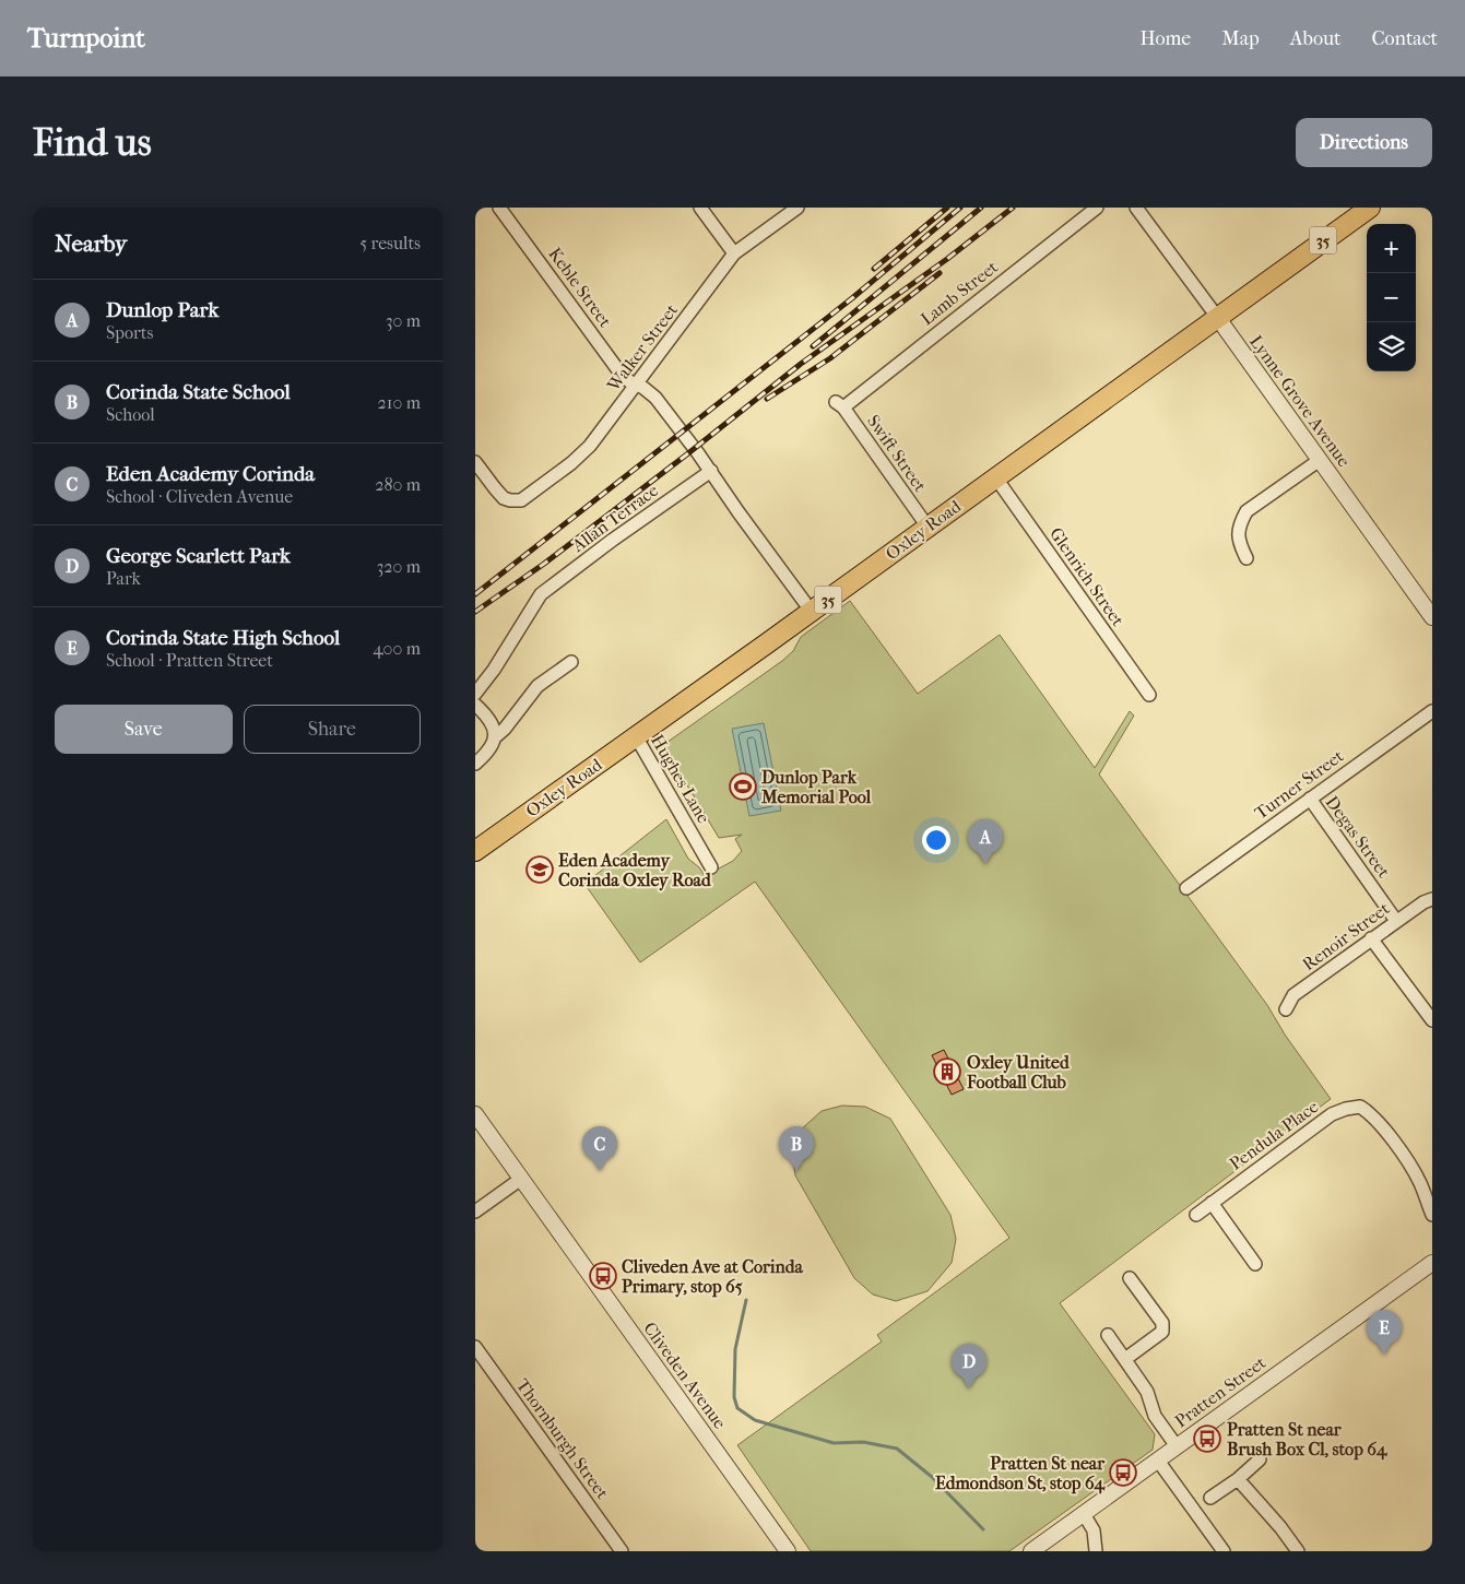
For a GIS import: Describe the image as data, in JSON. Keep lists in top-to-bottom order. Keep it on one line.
{"streets":{"main road":["35","Oxley Road"],"street":["Keble Street","Lamb Street","Walker Street","Lynne Grove Avenue","Swift Street","Allan Terrace","Glenrich Street","Hughes Lane","Turner Street","Degas Street","Renoir Street","Pendula Place","Cliveden Avenue","Pratten Street","Thornburgh Street"]},"crossings":[["Keble Street","Walker Street"],["Lamb Street","Swift Street"],["Lynne Grove Avenue","Oxley Road"],["Swift Street","Oxley Road"],["Oxley Road","Glenrich Street"],["Oxley Road","Hughes Lane"],["Turner Street","Degas Street"],["Degas Street","Renoir Street"]],"places":{"sports":["Dunlop Park Memorial Pool"],"school or university":["Eden Academy Corinda Oxley Road"],"building":["Oxley United Football Club"],"bus stop":["Cliveden Ave at Corinda Primary, stop 65","Pratten St near Brush Box Cl, stop 64","Pratten St near Edmondson St, stop 64"]},"page":{"header":"Turnpoint","nav":["Home","Map","About","Contact"],"buttons":["Directions",["Save","Share"]],"title":"Find us","heading":["Nearby","5 results"],"map_buttons":["+","−"],"list":[{"mark":"A","name":"Dunlop Park","note":"Sports","value":"30 m"},{"mark":"B","name":"Corinda State School","note":"School","value":"210 m"},{"mark":"C","name":"Eden Academy Corinda","note":"School · Cliveden Avenue","value":"280 m"},{"mark":"D","name":"George Scarlett Park","note":"Park","value":"320 m"},{"mark":"E","name":"Corinda State High School","note":"School · Pratten Street","value":"400 m"}],"pins":["A","B","C","E","D"]}}
